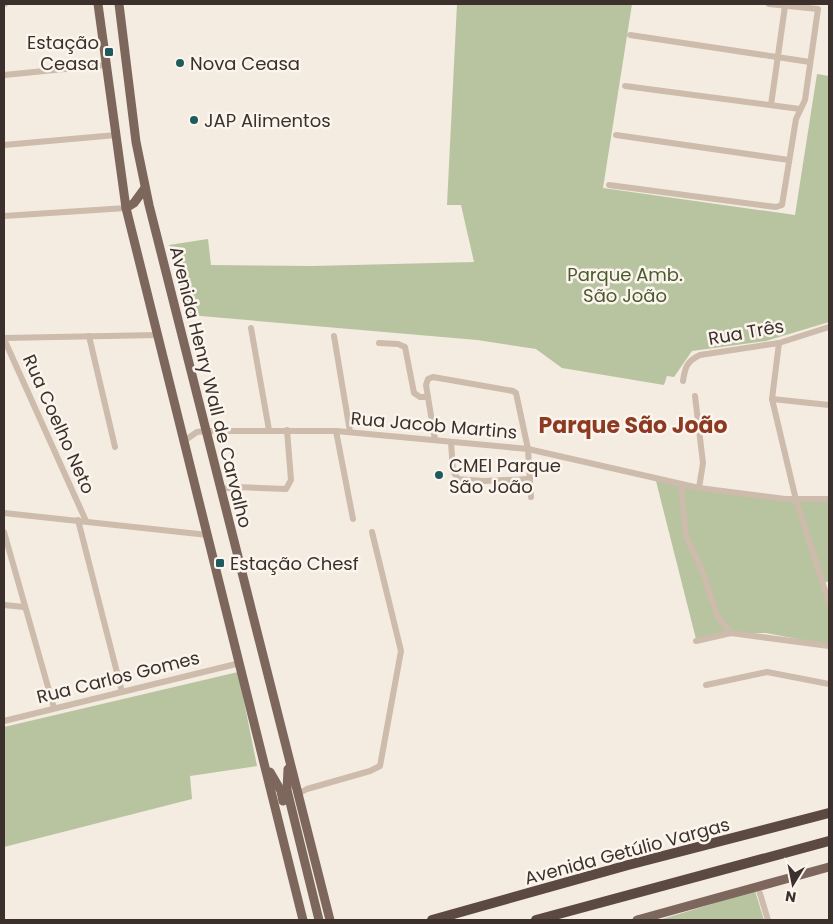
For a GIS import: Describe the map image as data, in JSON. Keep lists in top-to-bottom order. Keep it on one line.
{"streets":{"highway":["Avenida Getúlio Vargas"],"main road":["Avenida Henry Wall de Carvalho"],"street":["Rua Três","Rua Coelho Neto","Rua Jacob Martins","Rua Carlos Gomes"]},"crossings":[["Avenida Henry Wall de Carvalho","Rua Jacob Martins"]],"districts":["Parque São João"],"parks":["Parque Amb. São João"],"places":{"transit":["Estação Ceasa","Estação Chesf"],"other":["Nova Ceasa","JAP Alimentos","CMEI Parque São João"]},"north":"bottom"}
